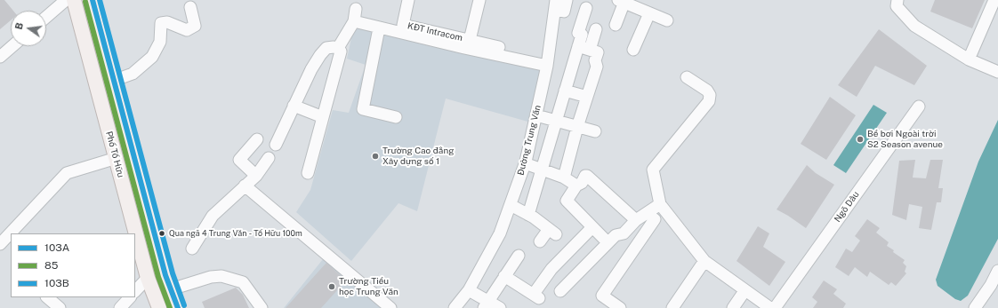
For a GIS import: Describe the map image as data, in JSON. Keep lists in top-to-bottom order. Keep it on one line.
{"streets":{"main road":["Phố Tố Hữu"],"street":["KĐT Intracom","Đường Trung Văn","Ngõ Dâu"]},"places":["Bể bơi Ngoài trời S2 Season avenue","Trường Cao đẳng Xây dựng số 1","Qua ngã 4 Trung Văn - Tố Hữu 100m","Trường Tiểu học Trung Văn"],"lines":["transit line 103A","transit line 103B","transit line 85"],"legend":["103A","85","103B"],"north":"left"}
